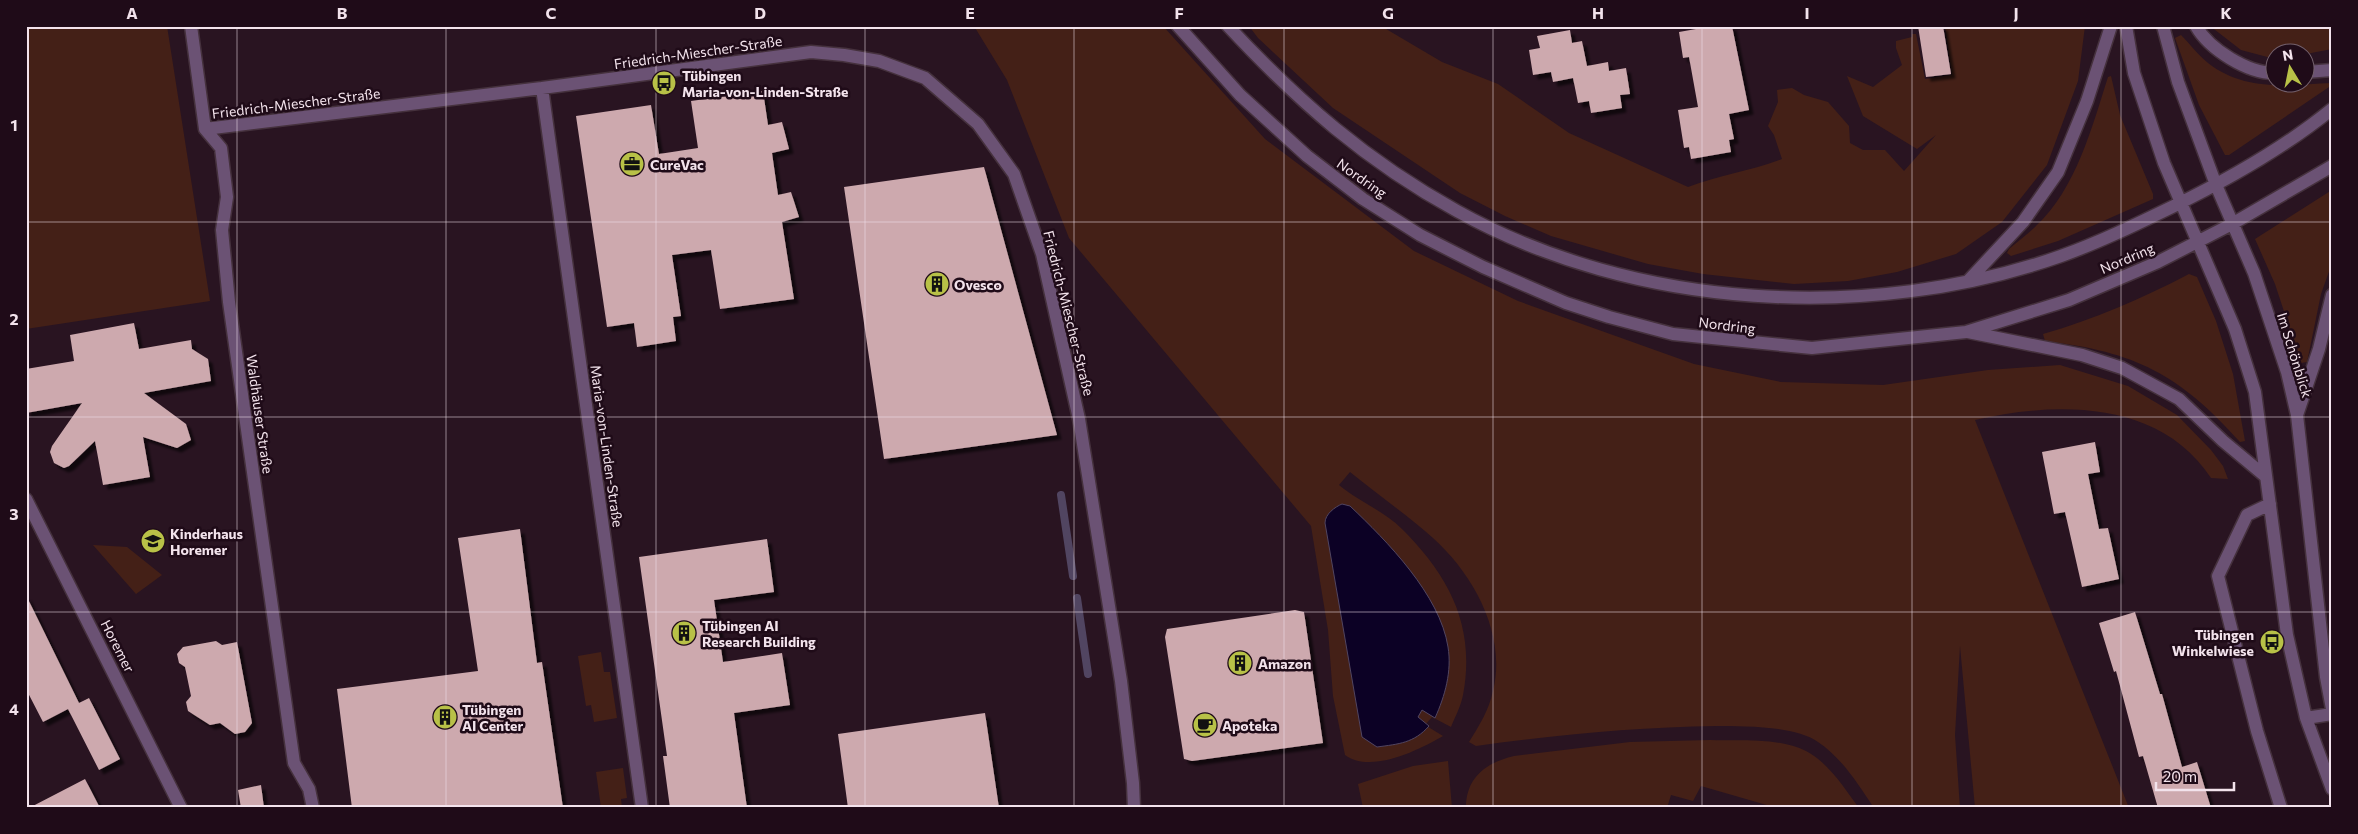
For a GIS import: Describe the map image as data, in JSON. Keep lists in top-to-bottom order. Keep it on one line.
{"streets":{"street":["Friedrich-Miescher-Straße","Nordring","Im Schönblick","Waldhäuser Straße","Maria-von-Linden-Straße","Horemer"]},"crossings":[["Friedrich-Miescher-Straße","Waldhäuser Straße"],["Friedrich-Miescher-Straße","Maria-von-Linden-Straße"],["Nordring","Im Schönblick"]],"places":{"bus stop":["Tübingen Maria-von-Linden-Straße","Tübingen Winkelwiese"],"office":["CureVac"],"building":["Ovesco","Tübingen AI Research Building","Amazon","Tübingen AI Center"],"school or university":["Kinderhaus Horemer"],"cafe":["Apoteka"]},"scale_bar":"20 m","north":"top","grid":{"columns":["A","B","C","D","E","F","G","H","I","J","K"],"rows":["1","2","3","4"]}}
